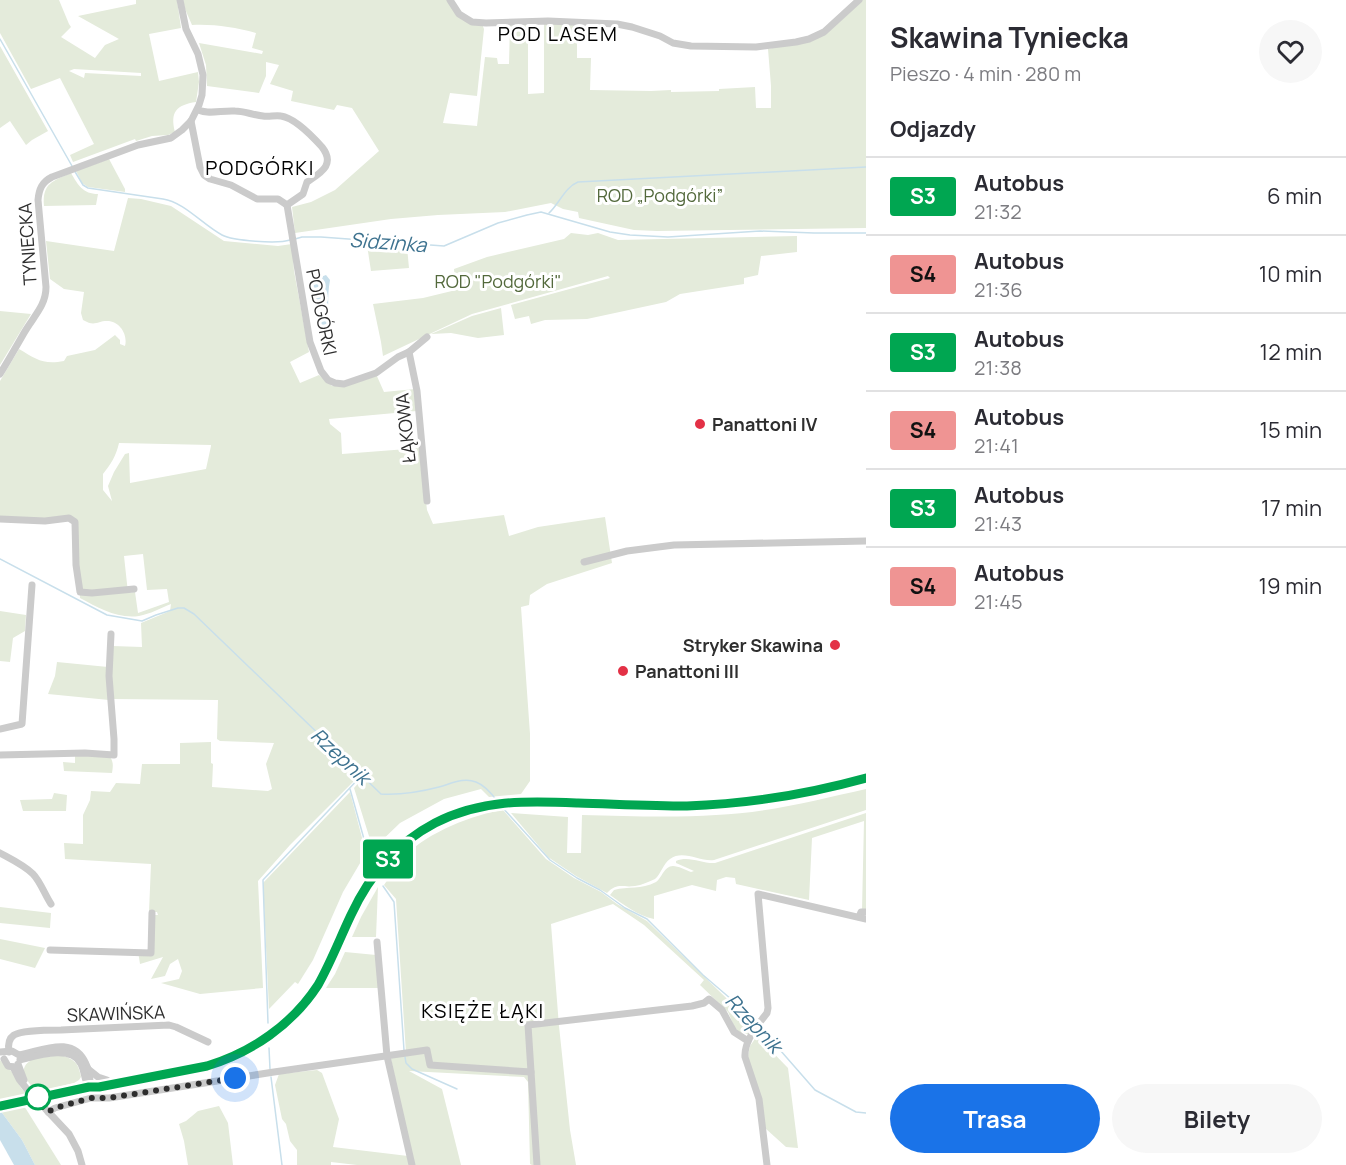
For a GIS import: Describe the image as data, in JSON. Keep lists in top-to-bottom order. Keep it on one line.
{"streets":{"street":["TYNIECKA","PODGÓRKI","ŁĄKOWA","SKAWIŃSKA"]},"crossings":[["PODGÓRKI","ŁĄKOWA"]],"districts":["POD LASEM","PODGÓRKI","KSIĘŻE ŁĄKI"],"water":["Sidzinka","Rzepnik"],"parks":["ROD „Podgórki”","ROD \"Podgórki\""],"places":["Panattoni IV","Stryker Skawina","Panattoni III"],"lines":["bus line S3"],"page":{"on_map":"S3","heading":[["Skawina Tyniecka","Pieszo · 4 min · 280 m"],"Odjazdy"],"list":[{"mark":"S3","name":"Autobus","note":"21:32","value":"6 min"},{"mark":"S4","name":"Autobus","note":"21:36","value":"10 min"},{"mark":"S3","name":"Autobus","note":"21:38","value":"12 min"},{"mark":"S4","name":"Autobus","note":"21:41","value":"15 min"},{"mark":"S3","name":"Autobus","note":"21:43","value":"17 min"},{"mark":"S4","name":"Autobus","note":"21:45","value":"19 min"}],"buttons":["Trasa","Bilety"]}}
